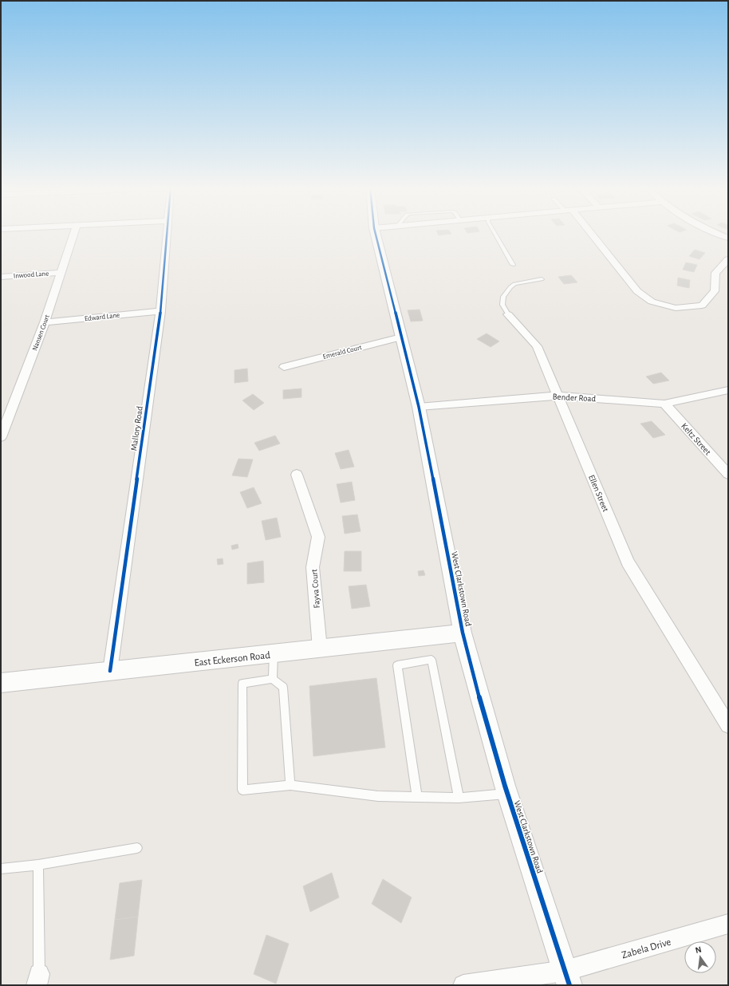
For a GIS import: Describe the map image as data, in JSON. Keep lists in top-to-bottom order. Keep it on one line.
{"streets":{"street":["Inwood Lane","Edward Lane","Nansen Court","Emerald Court","Bender Road","Mallory Road","Keltz Street","Ellen Street","Fayva Court","West Clarkstown Road","East Eckerson Road","Zabela Drive"]},"crossings":[["Inwood Lane","Nansen Court"],["Edward Lane","Nansen Court"],["Edward Lane","Mallory Road"],["Emerald Court","West Clarkstown Road"],["Bender Road","Keltz Street"],["Bender Road","Ellen Street"],["Bender Road","West Clarkstown Road"],["Mallory Road","East Eckerson Road"],["Fayva Court","East Eckerson Road"],["West Clarkstown Road","East Eckerson Road"],["West Clarkstown Road","Zabela Drive"]],"north":"top"}
